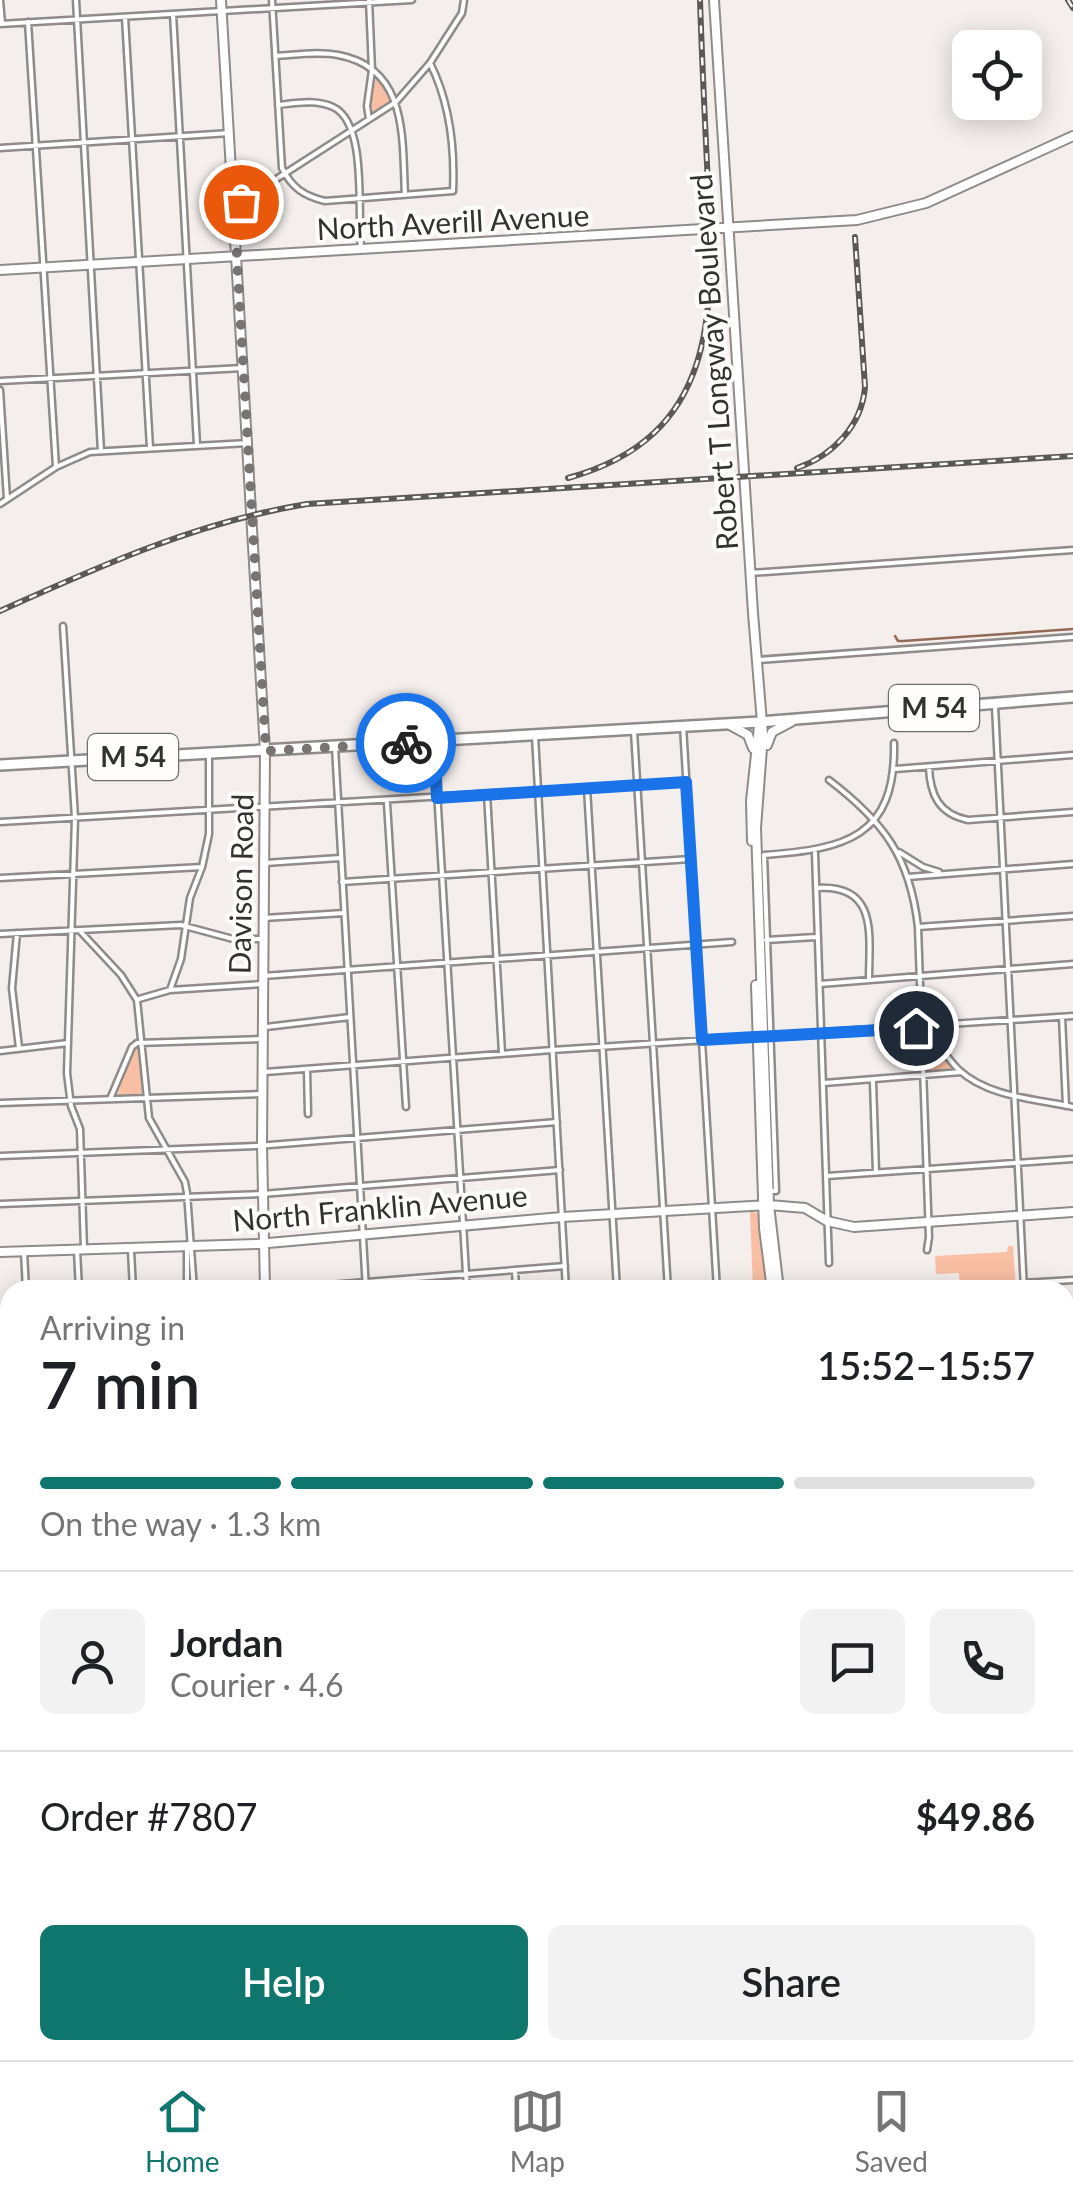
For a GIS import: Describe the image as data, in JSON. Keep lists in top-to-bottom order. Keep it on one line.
{"streets":{"main road":["M 54"],"street":["North Averill Avenue","Robert T Longway Boulevard","Davison Road","North Franklin Avenue"]},"crossings":[["North Averill Avenue","Robert T Longway Boulevard"],["North Averill Avenue","Davison Road"],["Robert T Longway Boulevard","M 54"],["Robert T Longway Boulevard","North Franklin Avenue"],["M 54","Davison Road"],["Davison Road","North Franklin Avenue"]],"page":{"heading":["7 min","Arriving in","15:52–15:57"],"panel":["Jordan","Courier · 4.6","Order #7807","$49.86"],"bar":"On the way · 1.3 km","buttons":["Help","Share"],"tabs":["Home","Map","Saved"]}}
